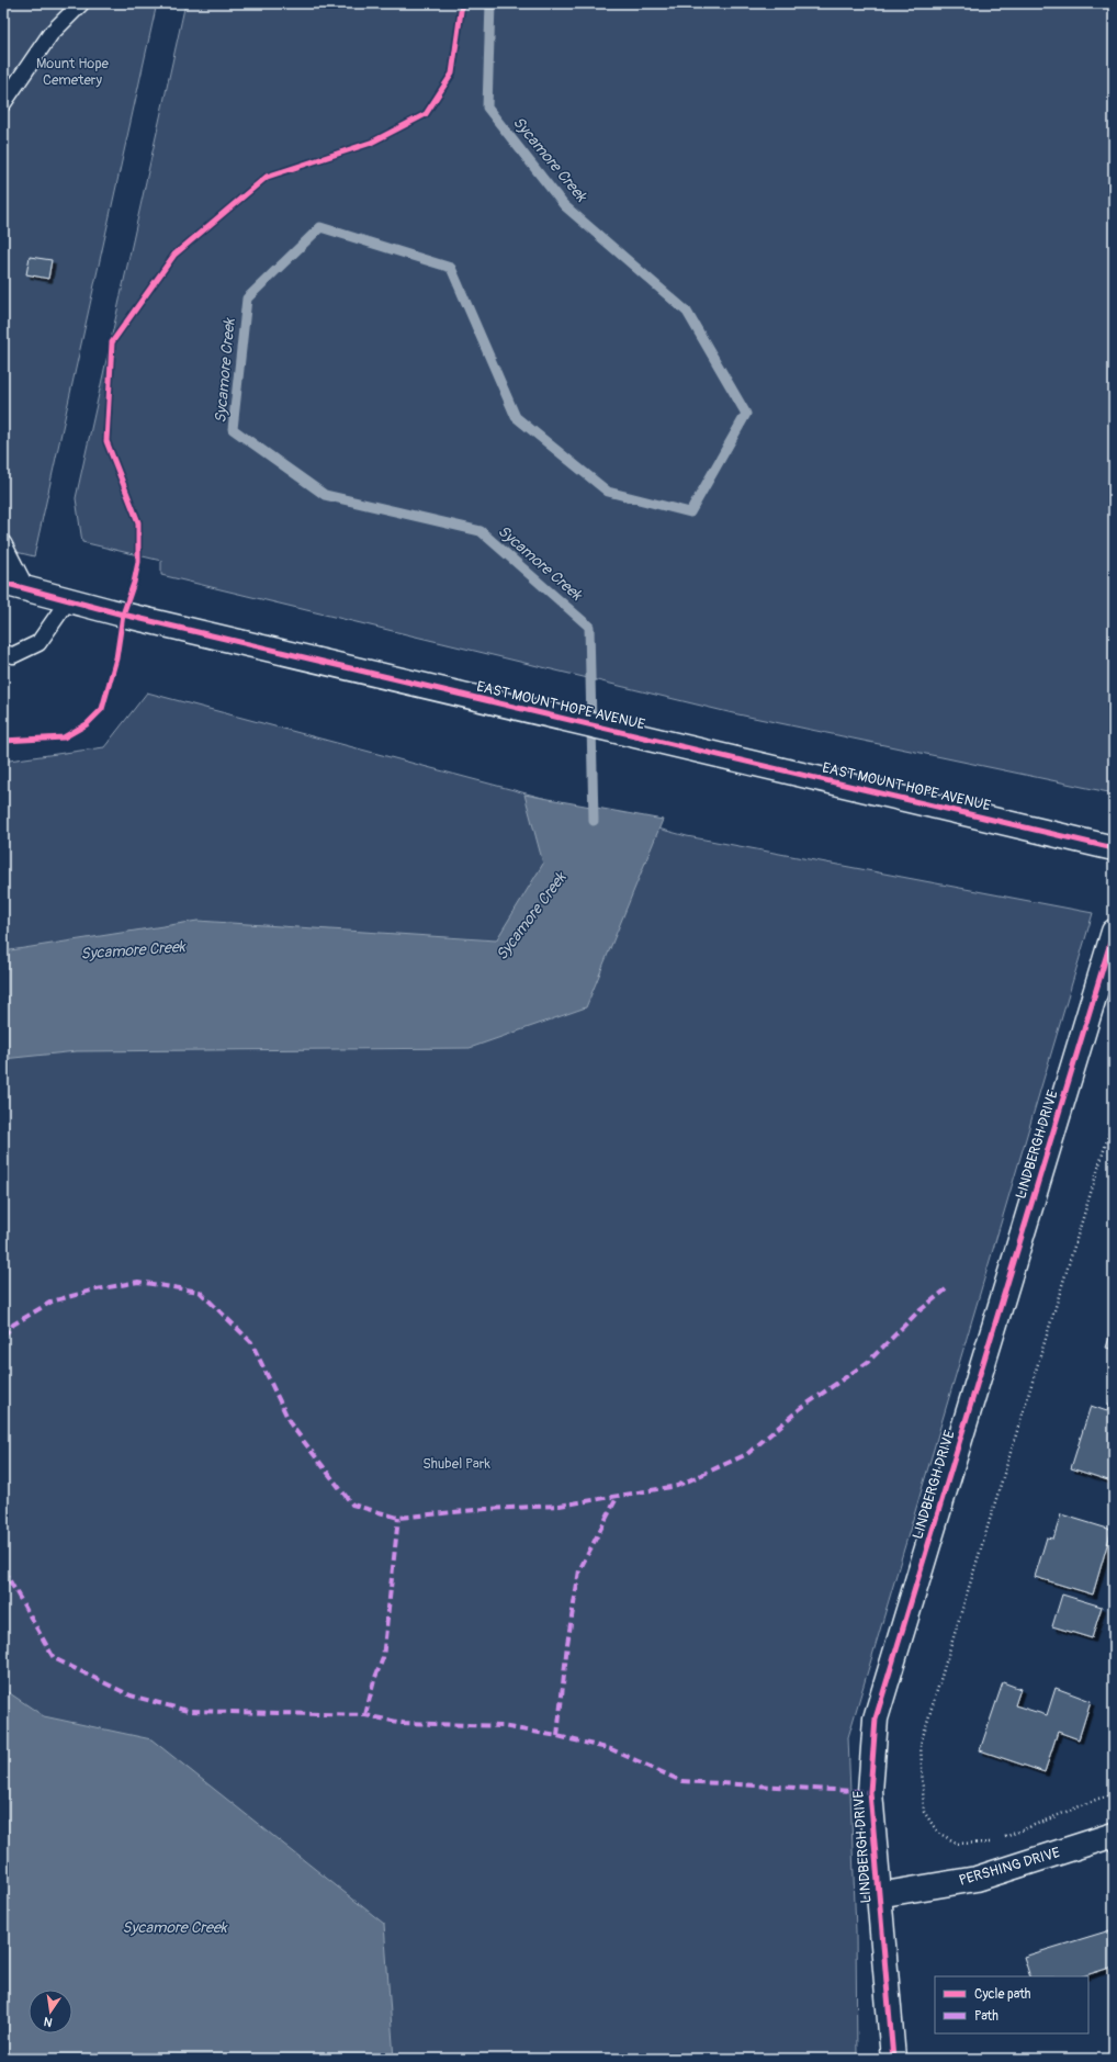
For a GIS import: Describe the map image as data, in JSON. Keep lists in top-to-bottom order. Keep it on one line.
{"streets":{"street":["EAST MOUNT HOPE AVENUE","LINDBERGH DRIVE","PERSHING DRIVE"]},"crossings":[["LINDBERGH DRIVE","PERSHING DRIVE"]],"water":["Sycamore Creek"],"parks":["Mount Hope Cemetery","Shubel Park"],"legend":["Cycle path","Path"],"north":"bottom"}
